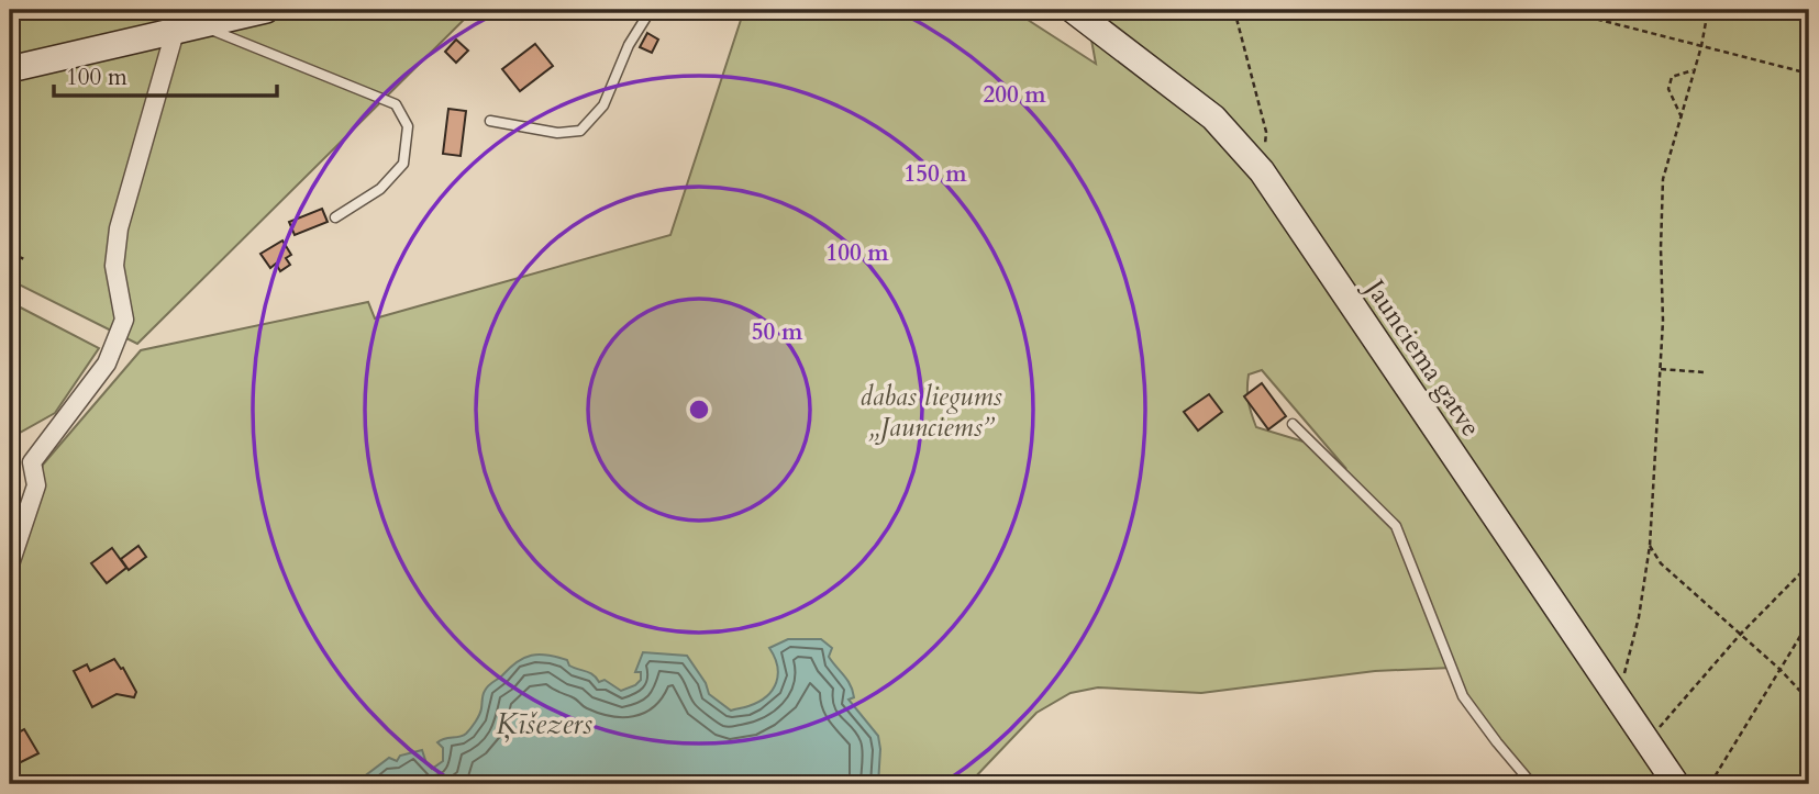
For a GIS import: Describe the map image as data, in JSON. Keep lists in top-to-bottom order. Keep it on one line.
{"streets":{"main road":["Jaunciema gatve"]},"water":["Ķīšezers"],"parks":["dabas liegums „Jaunciems”"],"scale_bar":"100 m","rings":["200 m","150 m","100 m","50 m"]}
